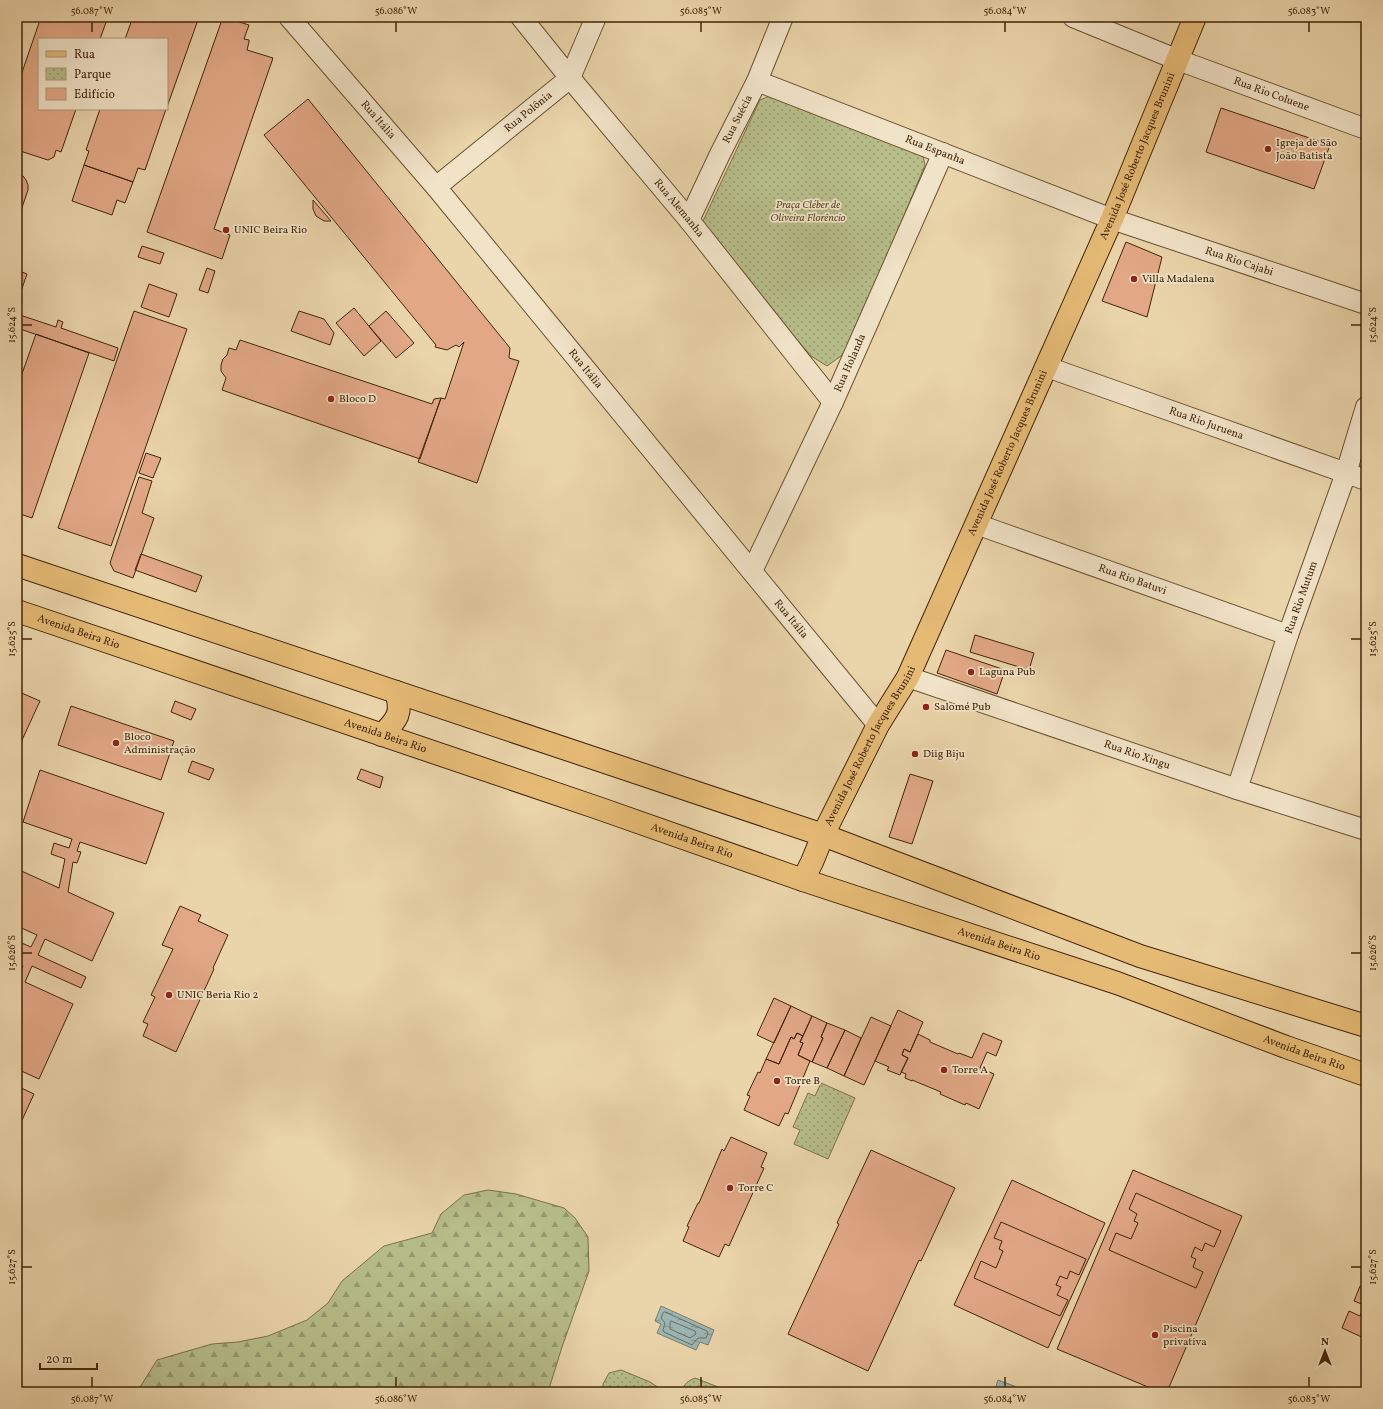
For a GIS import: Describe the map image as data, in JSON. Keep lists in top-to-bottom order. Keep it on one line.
{"streets":{"main road":["Avenida José Roberto Jacques Brunini","Avenida Beira Rio"],"street":["Rua Rio Coluene","Rua Polônia","Rua Suécia","Rua Itália","Rua Espanha","Rua Alemanha","Rua Rio Cajabi","Rua Holanda","Rua Rio Juruena","Rua Rio Batuvi","Rua Rio Mutum","Rua Rio Xingu"]},"crossings":[["Rua Rio Coluene","Avenida José Roberto Jacques Brunini"],["Rua Polônia","Rua Itália"],["Rua Polônia","Rua Alemanha"],["Rua Suécia","Rua Espanha"],["Rua Suécia","Rua Alemanha"],["Rua Itália","Avenida José Roberto Jacques Brunini"],["Rua Itália","Rua Holanda"],["Rua Espanha","Avenida José Roberto Jacques Brunini"],["Rua Espanha","Rua Rio Cajabi"],["Rua Espanha","Rua Holanda"],["Avenida José Roberto Jacques Brunini","Rua Rio Cajabi"],["Avenida José Roberto Jacques Brunini","Rua Rio Juruena"],["Avenida José Roberto Jacques Brunini","Rua Rio Batuvi"],["Avenida José Roberto Jacques Brunini","Avenida Beira Rio"],["Avenida José Roberto Jacques Brunini","Rua Rio Xingu"],["Rua Alemanha","Rua Holanda"],["Rua Rio Juruena","Rua Rio Mutum"],["Rua Rio Batuvi","Rua Rio Mutum"],["Rua Rio Mutum","Rua Rio Xingu"]],"parks":["Praça Cléber de Oliveira Florêncio"],"places":["Igreja de São João Batista","UNIC Beira Rio","Villa Madalena","Bloco D","Laguna Pub","Salomé Pub","Bloco Administração","Diig Biju","UNIC Beria Rio 2","Torre A","Torre B","Torre C","Piscina privativa"],"legend":["Rua","Parque","Edifício"],"scale_bar":"20 m","north":"top","coordinates":["56.087°W","56.086°W","56.085°W","56.084°W","56.083°W","15.624°S","15.625°S","15.626°S","15.627°S"]}
